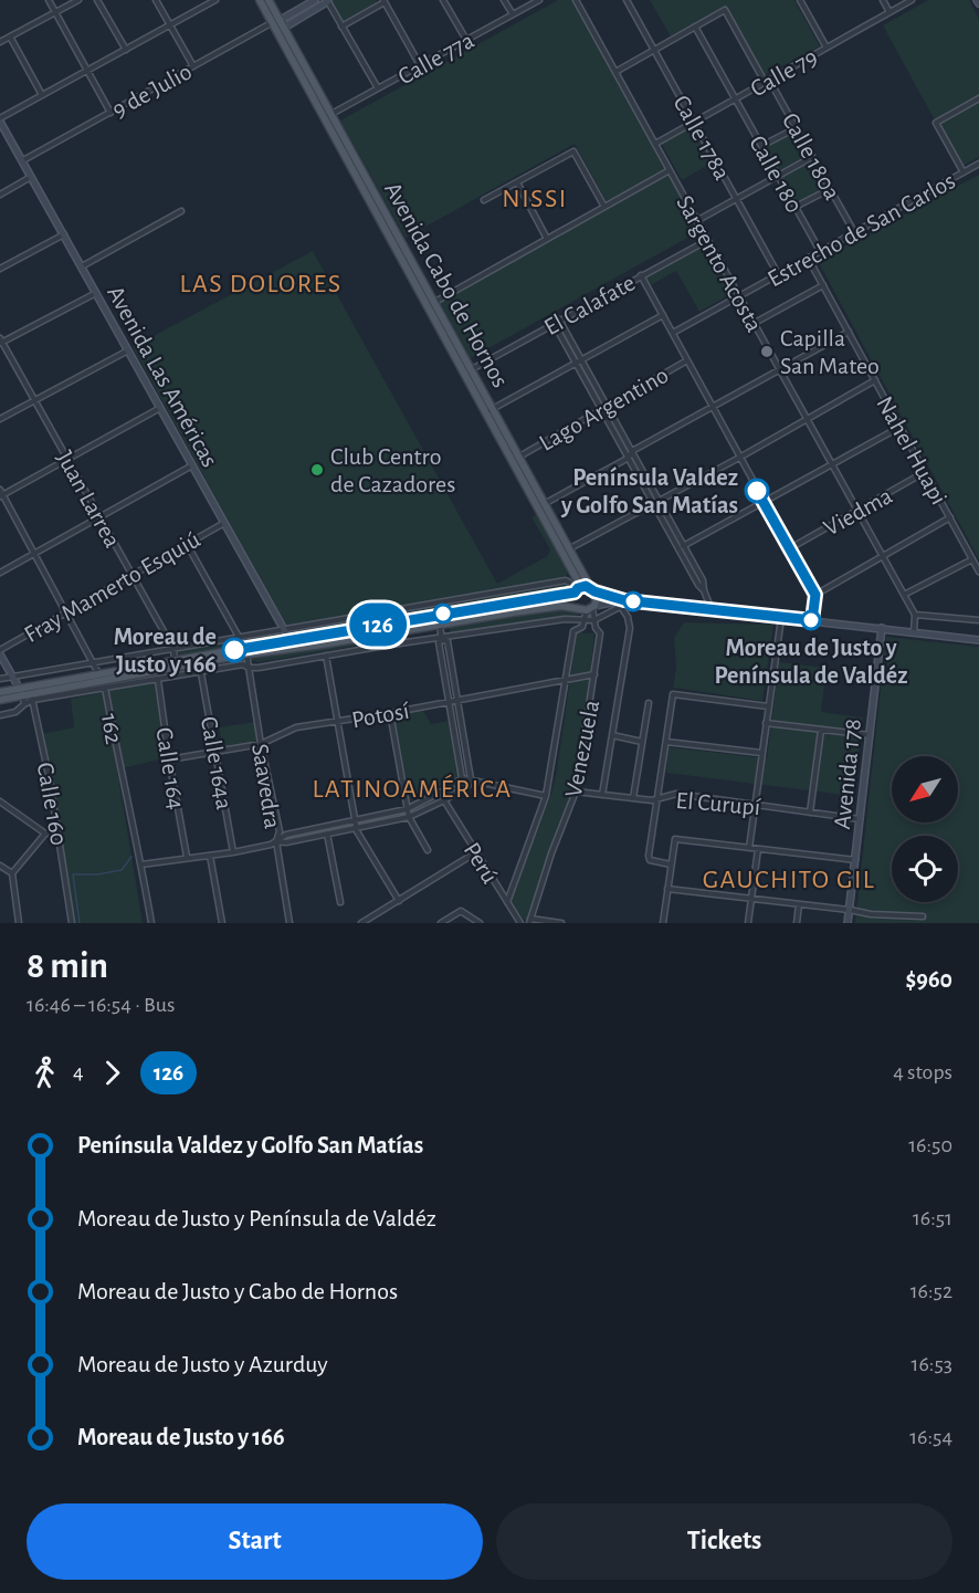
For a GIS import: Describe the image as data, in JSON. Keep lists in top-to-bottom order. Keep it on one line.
{"streets":{"main road":["Avenida Cabo de Hornos","Avenida Las Américas","Avenida 178"],"street":["Calle 77a","Calle 79","9 de Julio","Calle 178a","Calle 180a","Calle 180","Estrecho de San Carlos","Sargento Acosta","El Calafate","Lago Argentino","Nahel Huapi","Juan Larrea","Viedma","Fray Mamerto Esquiú","Potosí","162","Venezuela","Calle 164a","Calle 164","Saavedra","El Curupí","Calle 160","Perú"]},"crossings":[["Calle 77a","Avenida Cabo de Hornos"],["Calle 79","Calle 178a"],["Calle 79","Calle 180a"],["Calle 79","Calle 180"],["Calle 79","Sargento Acosta"],["9 de Julio","Avenida Cabo de Hornos"],["9 de Julio","Avenida Las Américas"],["Calle 178a","Estrecho de San Carlos"],["Calle 180a","Calle 180"],["Calle 180a","Estrecho de San Carlos"],["Calle 180","Estrecho de San Carlos"],["Estrecho de San Carlos","Sargento Acosta"],["Estrecho de San Carlos","Nahel Huapi"],["Sargento Acosta","El Calafate"],["Sargento Acosta","Viedma"],["Avenida Cabo de Hornos","El Calafate"],["Avenida Cabo de Hornos","Lago Argentino"],["Avenida Cabo de Hornos","Venezuela"],["Avenida Las Américas","Fray Mamerto Esquiú"],["Nahel Huapi","Viedma"],["Juan Larrea","Fray Mamerto Esquiú"],["Potosí","Venezuela"],["Potosí","Calle 164a"],["Potosí","Calle 164"],["Potosí","Saavedra"],["Venezuela","El Curupí"],["Venezuela","Perú"],["Avenida 178","El Curupí"]],"districts":["NISSI","LAS DOLORES","LATINOAMÉRICA","GAUCHITO GIL"],"places":["Capilla San Mateo","Club Centro de Cazadores","Península Valdez y Golfo San Matías","Moreau de Justo y Península de Valdéz","Moreau de Justo y 166"],"lines":["bus line 126"],"north":"bottom left","page":{"on_map":"126","heading":["8 min","16:46 – 16:54 · Bus","$960"],"legs":["4","126","4 stops"],"list":[{"name":"Península Valdez y Golfo San Matías","value":"16:50"},{"name":"Moreau de Justo y Península de Valdéz","value":"16:51"},{"name":"Moreau de Justo y Cabo de Hornos","value":"16:52"},{"name":"Moreau de Justo y Azurduy","value":"16:53"},{"name":"Moreau de Justo y 166","value":"16:54"}],"buttons":["Start","Tickets"]}}
